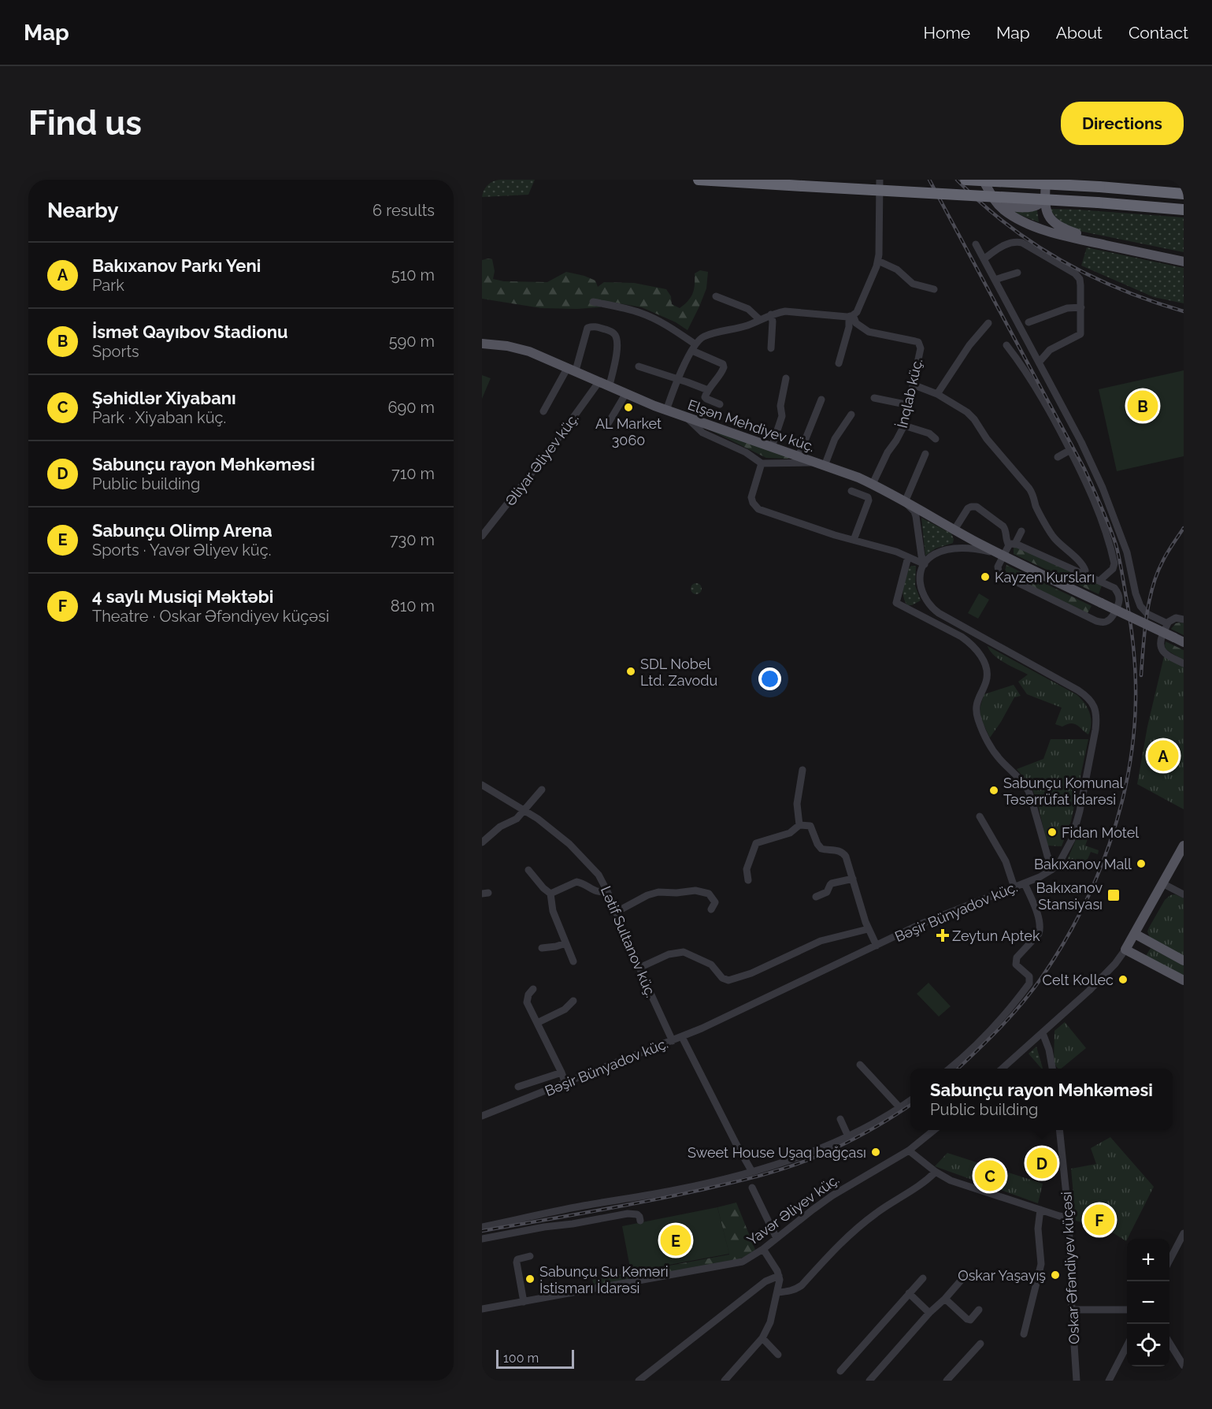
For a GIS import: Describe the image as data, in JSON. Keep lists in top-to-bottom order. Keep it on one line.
{"streets":{"main road":["Elşən Mehdiyev küç."],"street":["İnqlab küç.","Əliyar Əliyev küç.","Bəşir Bünyadov küç.","Lətif Sultanov küç.","Yavər Əliyev küç.","Oskar Əfəndiyev küçəsi"]},"crossings":[["İnqlab küç.","Elşən Mehdiyev küç."],["Elşən Mehdiyev küç.","Əliyar Əliyev küç."],["Bəşir Bünyadov küç.","Lətif Sultanov küç."]],"places":{"other":["AL Market 3060","Kayzen Kursları","SDL Nobel Ltd. Zavodu","Sabunçu Komunal Təsərrüfat İdarəsi","Fidan Motel","Bakıxanov Mall","Celt Kollec","Sweet House Uşaq bağçası","Oskar Yaşayış","Sabunçu Su Kəməri İstismarı İdarəsi"],"transit":["Bakıxanov Stansiyası"],"health":["Zeytun Aptek"]},"scale_bar":"100 m","page":{"header":"Map","nav":["Home","Map","About","Contact"],"buttons":"Directions","title":"Find us","heading":["Nearby","6 results"],"list":[{"mark":"A","name":"Bakıxanov Parkı Yeni","note":"Park","value":"510 m"},{"mark":"B","name":"İsmət Qayıbov Stadionu","note":"Sports","value":"590 m"},{"mark":"C","name":"Şəhidlər Xiyabanı","note":"Park · Xiyaban küç.","value":"690 m"},{"mark":"D","name":"Sabunçu rayon Məhkəməsi","note":"Public building","value":"710 m"},{"mark":"E","name":"Sabunçu Olimp Arena","note":"Sports · Yavər Əliyev küç.","value":"730 m"},{"mark":"F","name":"4 saylı Musiqi Məktəbi","note":"Theatre · Oskar Əfəndiyev küçəsi","value":"810 m"}],"pins":["B","A","D","C","F","E"],"popup":["Sabunçu rayon Məhkəməsi","Public building"],"map_buttons":["+","−"],"scale":"100 m"}}
